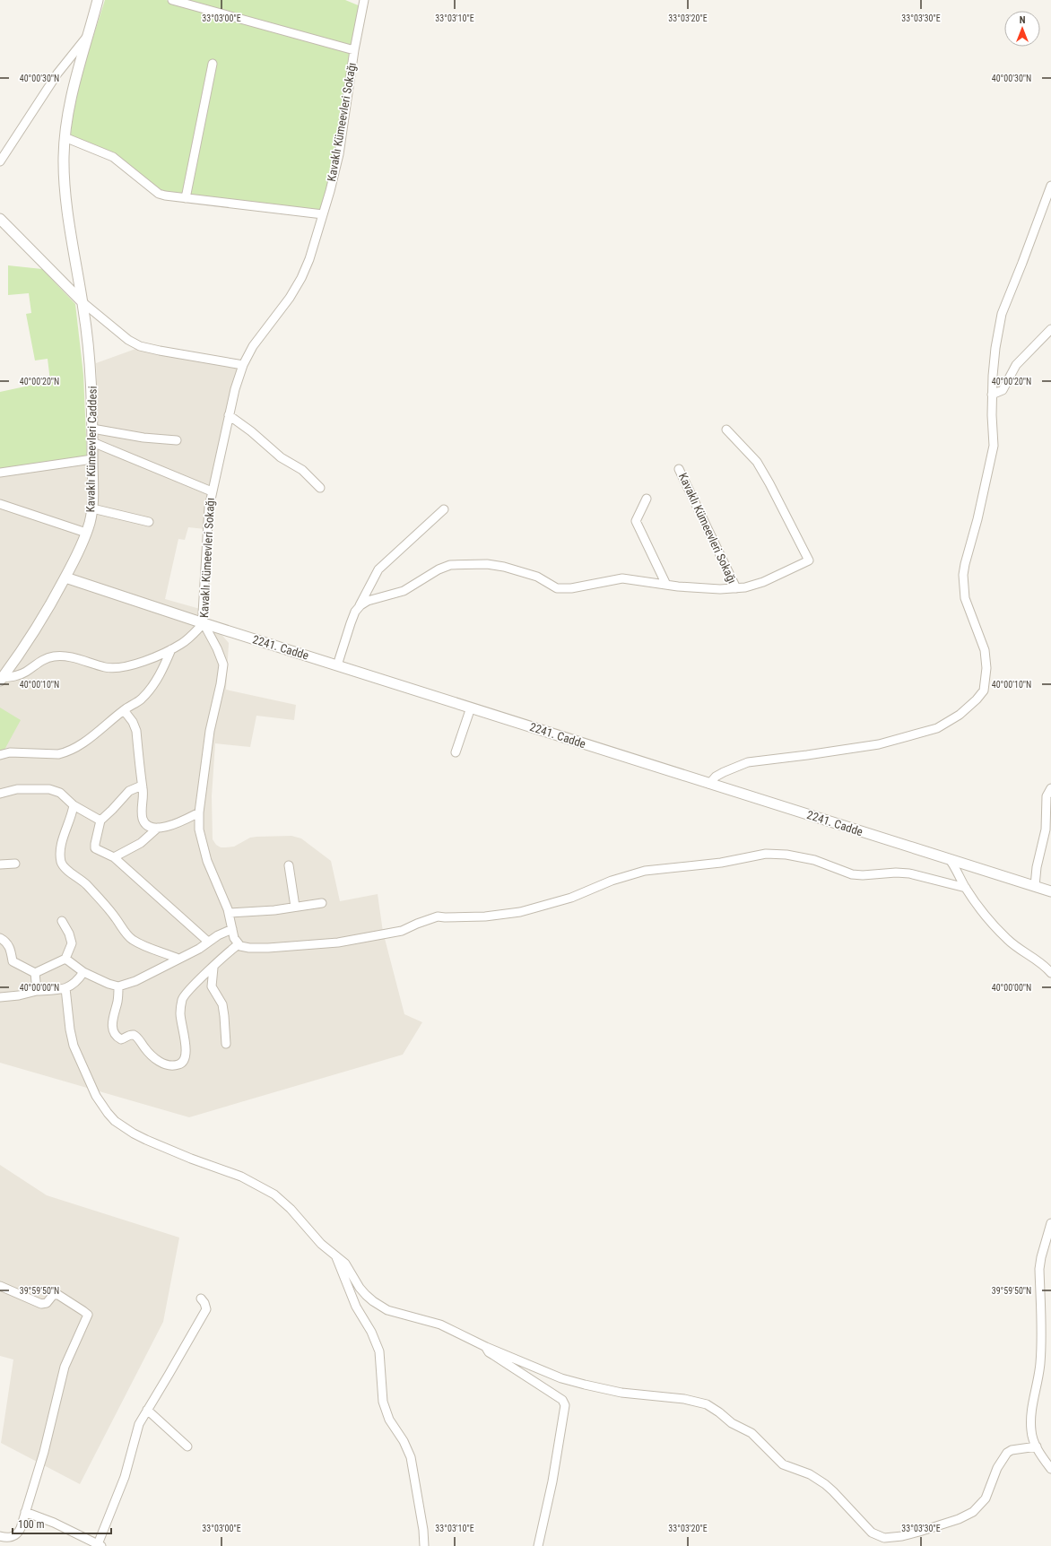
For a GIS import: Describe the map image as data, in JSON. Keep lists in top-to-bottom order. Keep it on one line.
{"streets":{"street":["Kavaklı Kümeevleri Sokağı","Kavaklı Kümeevleri Caddesi","2241. Cadde"]},"crossings":[["Kavaklı Kümeevleri Sokağı","Kavaklı Kümeevleri Caddesi"],["Kavaklı Kümeevleri Sokağı","2241. Cadde"],["Kavaklı Kümeevleri Caddesi","2241. Cadde"]],"scale_bar":"100 m","north":"top","coordinates":["33°03'00\"E","33°03'10\"E","33°03'20\"E","33°03'30\"E","40°00'30\"N","40°00'20\"N","40°00'10\"N","40°00'00\"N","39°59'50\"N"]}
